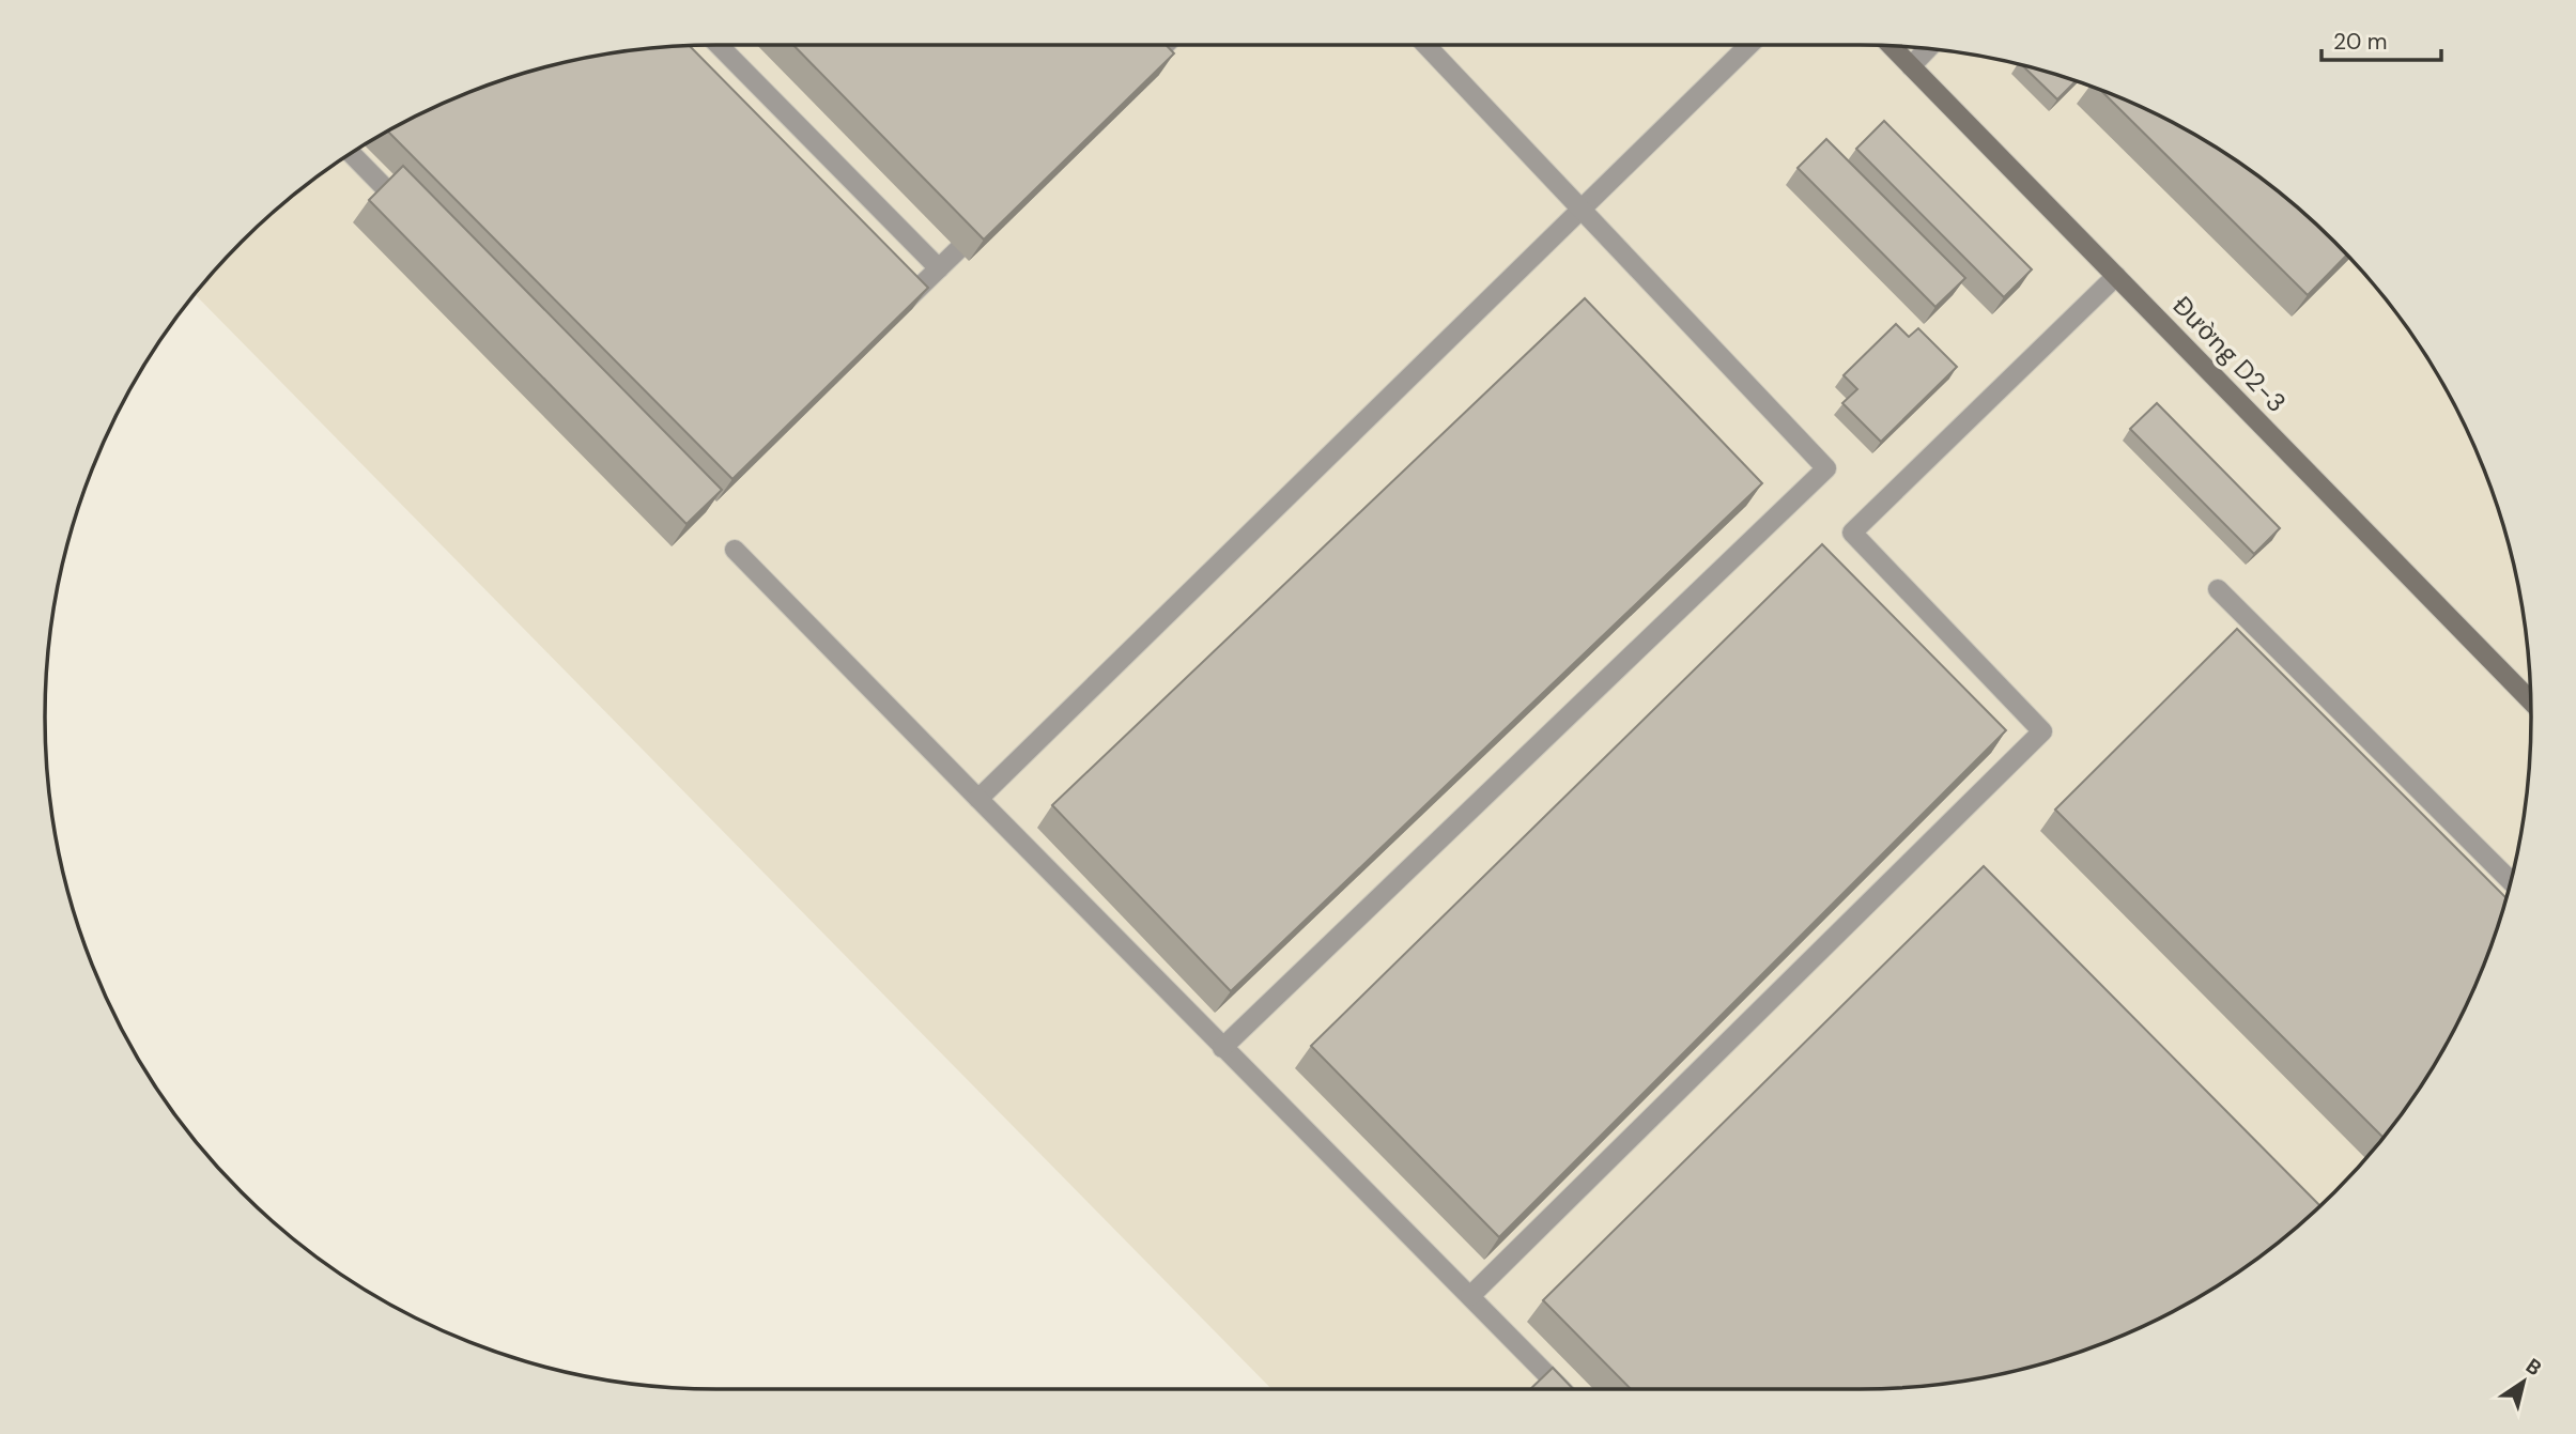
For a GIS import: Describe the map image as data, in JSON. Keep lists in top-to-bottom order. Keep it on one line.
{"streets":{"main road":["Đường D2-3"]},"scale_bar":"20 m","north":"top right"}
